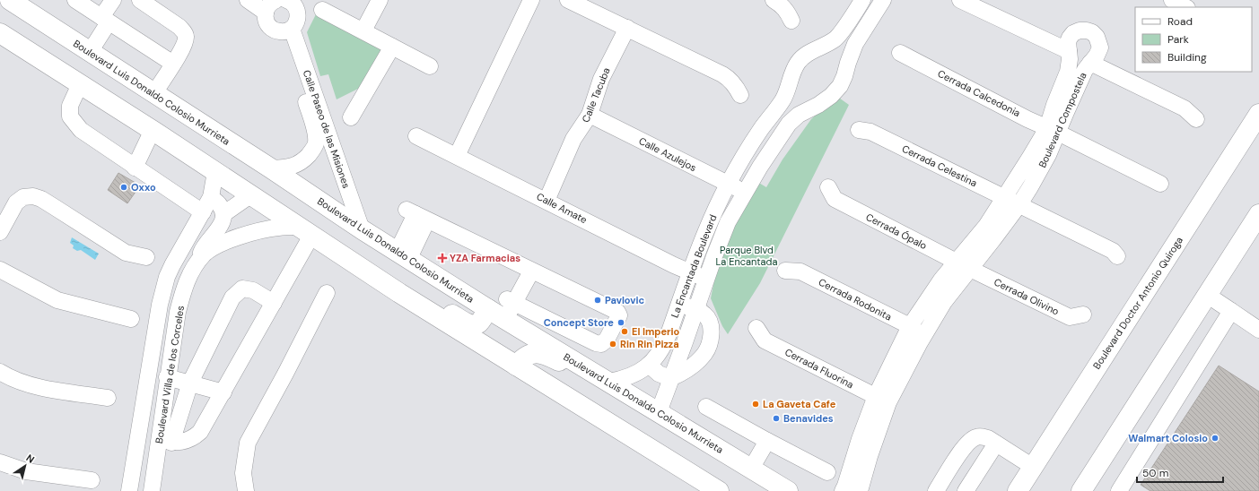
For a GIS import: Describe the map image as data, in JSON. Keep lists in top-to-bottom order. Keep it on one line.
{"streets":{"main road":["Boulevard Luis Donaldo Colosio Murrieta","Boulevard Doctor Antonio Quiroga"],"street":["Cerrada Calcedonia","Calle Tacuba","Boulevard Compostela","Calle Paseo de las Misiones","Calle Azulejos","Cerrada Celestina","Calle Amate","Cerrada Ópalo","La Encantada Boulevard","Cerrada Olivino","Cerrada Rodonita","Cerrada Fluorina","Boulevard Villa de los Corceles"]},"crossings":[["Boulevard Luis Donaldo Colosio Murrieta","Calle Paseo de las Misiones"],["Boulevard Luis Donaldo Colosio Murrieta","La Encantada Boulevard"],["Cerrada Calcedonia","Boulevard Compostela"],["Calle Tacuba","Calle Azulejos"],["Calle Tacuba","Calle Amate"],["Boulevard Compostela","Cerrada Celestina"],["Boulevard Compostela","Cerrada Ópalo"],["Boulevard Compostela","Cerrada Olivino"],["Boulevard Compostela","Cerrada Rodonita"],["Boulevard Compostela","Cerrada Fluorina"],["Calle Azulejos","La Encantada Boulevard"],["Calle Amate","La Encantada Boulevard"],["Cerrada Ópalo","Cerrada Olivino"]],"parks":["Parque Blvd La Encantada"],"places":{"other":["Oxxo","Pavlovic","Concept Store","El Imperio","Rin Rin Pizza","La Gaveta Cafe","Benavides","Walmart Colosio"],"health":["YZA Farmacias"]},"legend":["Road","Park","Building"],"scale_bar":"50 m","north":"top right"}
